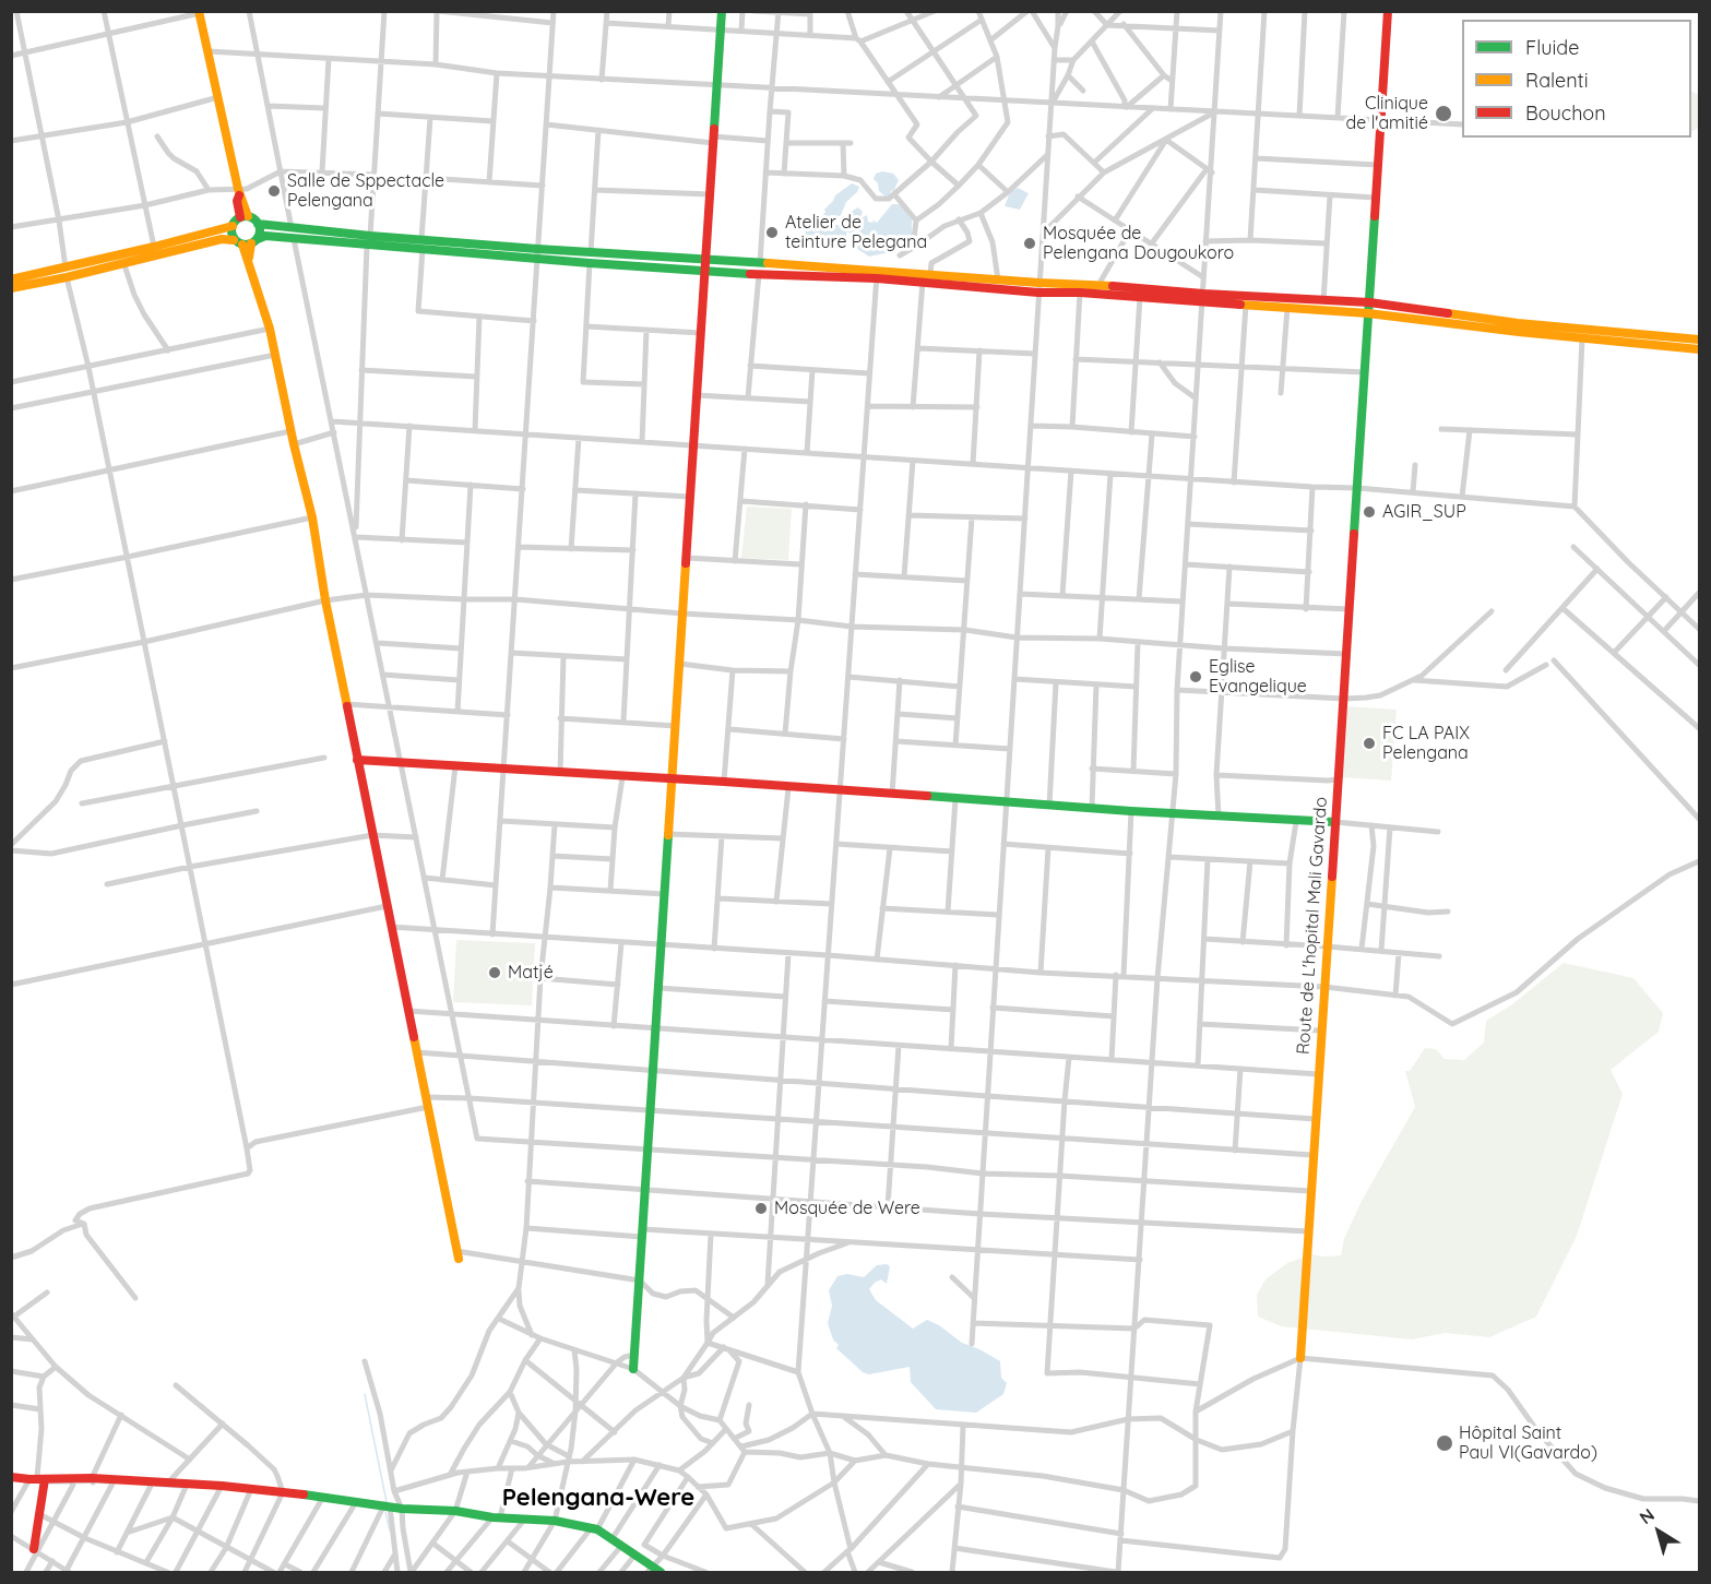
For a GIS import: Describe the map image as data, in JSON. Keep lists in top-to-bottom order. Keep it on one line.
{"streets":{"main road":["Route de L'hopital Mali Gavardo"]},"districts":["Pelengana-Were"],"places":["Clinique de l'amitié","Salle de Sppectacle Pelengana","Atelier de teinture Pelegana","Mosquée de Pelengana Dougoukoro","AGIR_SUP","Eglise Evangelique","FC LA PAIX Pelengana","Matjé","Mosquée de Were","Hôpital Saint Paul VI(Gavardo)"],"legend":["Fluide","Ralenti","Bouchon"],"north":"top left"}
